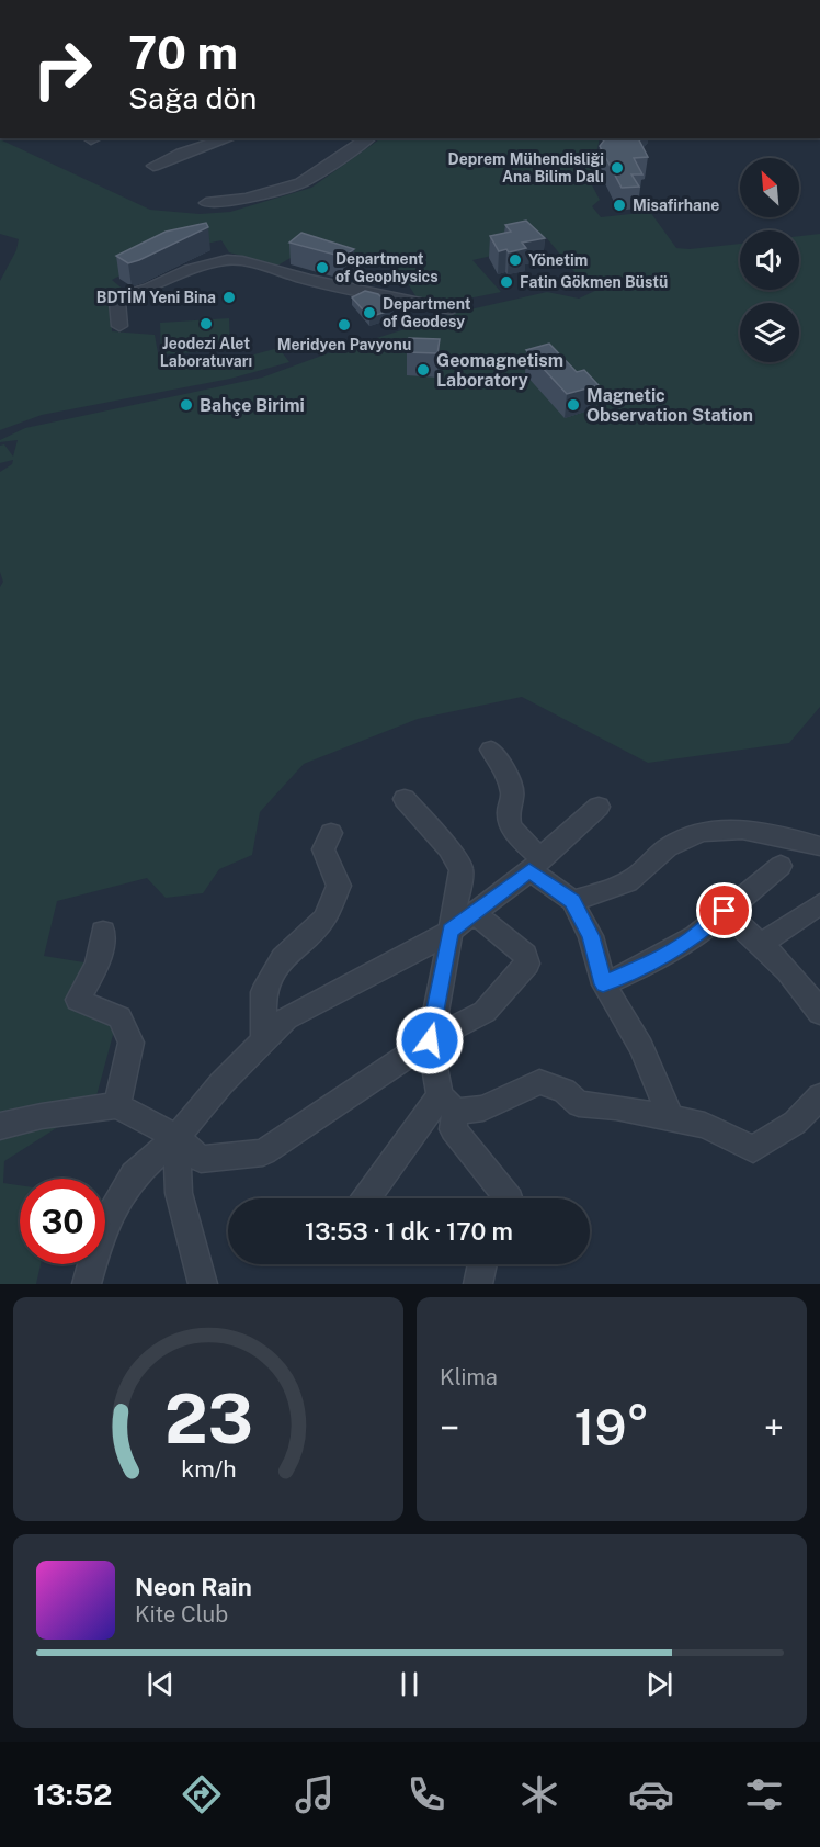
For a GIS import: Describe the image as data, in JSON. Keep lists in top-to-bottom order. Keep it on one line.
{"places":["Deprem Mühendisliği Ana Bilim Dalı","Misafirhane","Yönetim","Department of Geophysics","Fatin Gökmen Büstü","BDTİM Yeni Bina","Department of Geodesy","Jeodezi Alet Laboratuvarı","Meridyen Pavyonu","Geomagnetism Laboratory","Bahçe Birimi","Magnetic Observation Station"],"north":"top left","page":{"turn":["70 m","Sağa dön"],"limit":"30","trip":"13:53 · 1 dk · 170 m","tile":"Klima","heat":["−","19°","+"],"song":["Neon Rain","Kite Club"],"tabs":"13:52","gauge":["23","km/h"]}}
